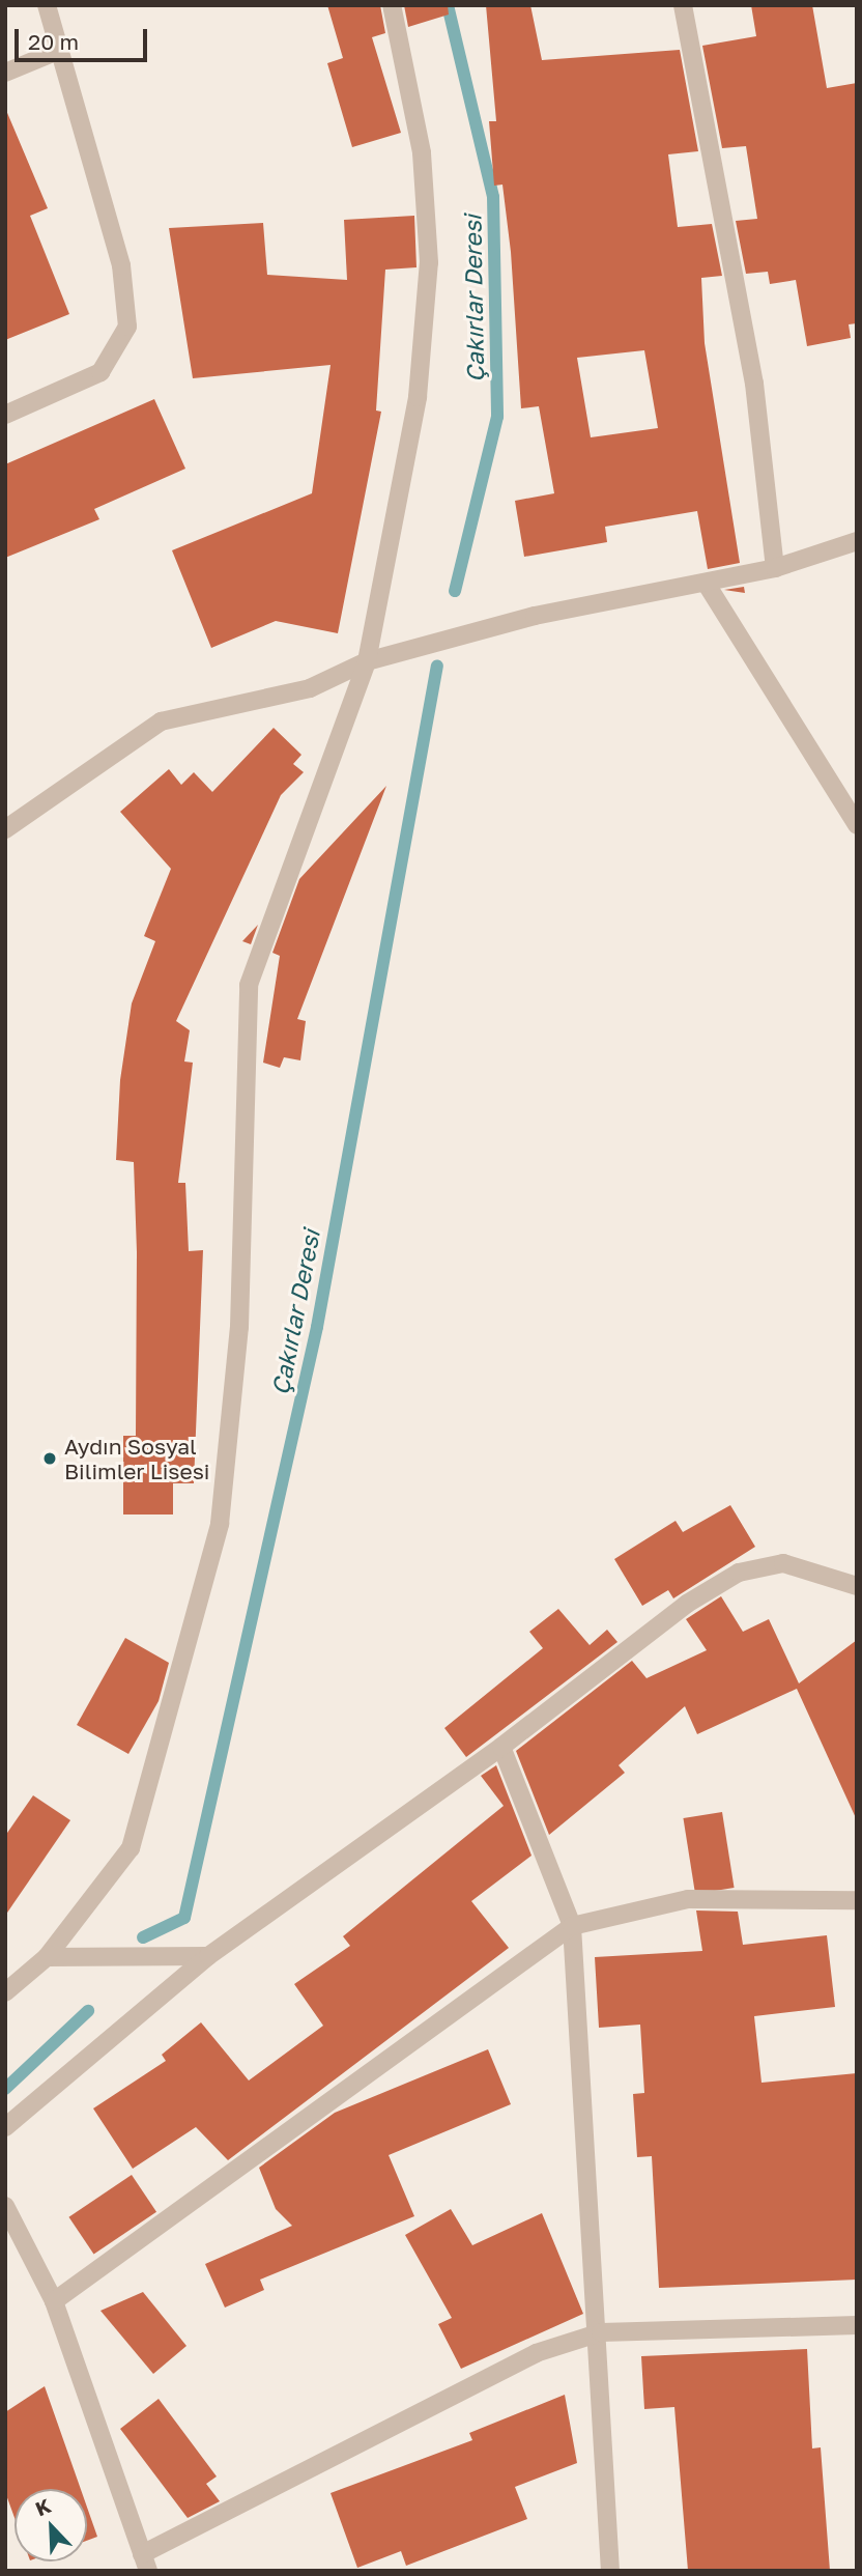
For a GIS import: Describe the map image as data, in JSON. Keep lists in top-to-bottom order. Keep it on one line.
{"water":["Çakırlar Deresi"],"places":["Aydın Sosyal Bilimler Lisesi"],"scale_bar":"20 m","north":"top left"}
